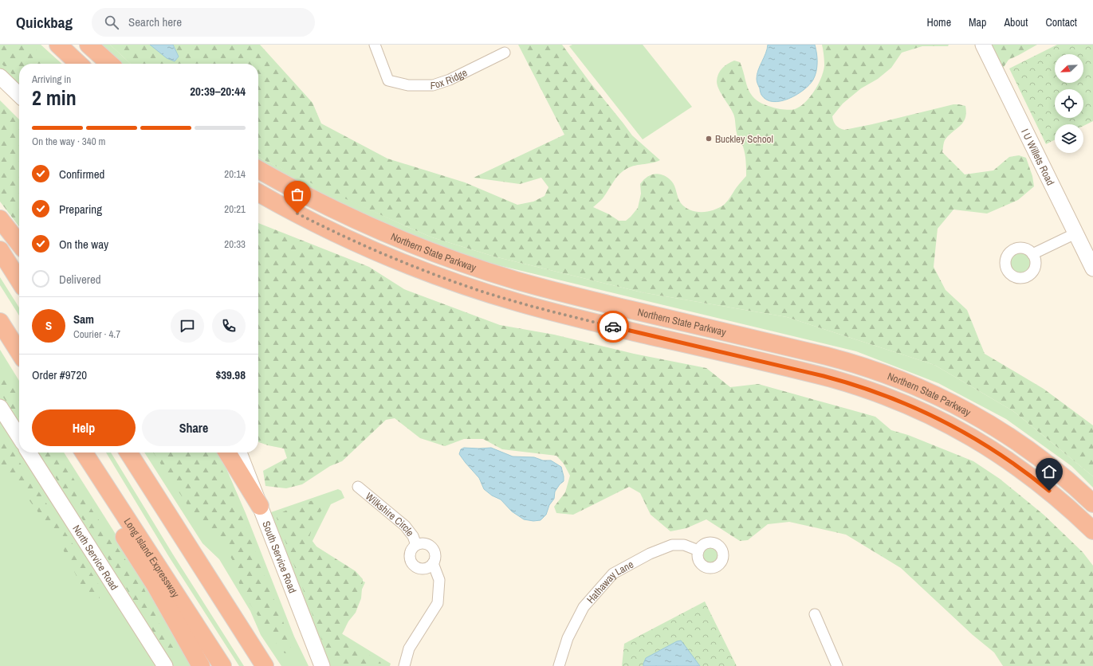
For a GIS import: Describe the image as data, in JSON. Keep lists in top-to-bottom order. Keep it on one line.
{"streets":{"highway":["Northern State Parkway","Long Island Expressway"],"main road":["I U Willets Road","North Service Road","South Service Road"],"street":["Fox Ridge","Wilkshire Circle","Hathaway Lane"]},"places":["Buckley School"],"north":"bottom left","page":{"header":"Quickbag","search":"Search here","nav":["Home","Map","About","Contact"],"heading":["2 min","Arriving in","20:39–20:44"],"panel":["Sam","Courier · 4.7","Order #9720","$39.98"],"bar":"On the way · 340 m","list":[["Confirmed","20:14"],["Preparing","20:21"],["On the way","20:33"],"Delivered"],"round":"S","buttons":["Help","Share"]}}
